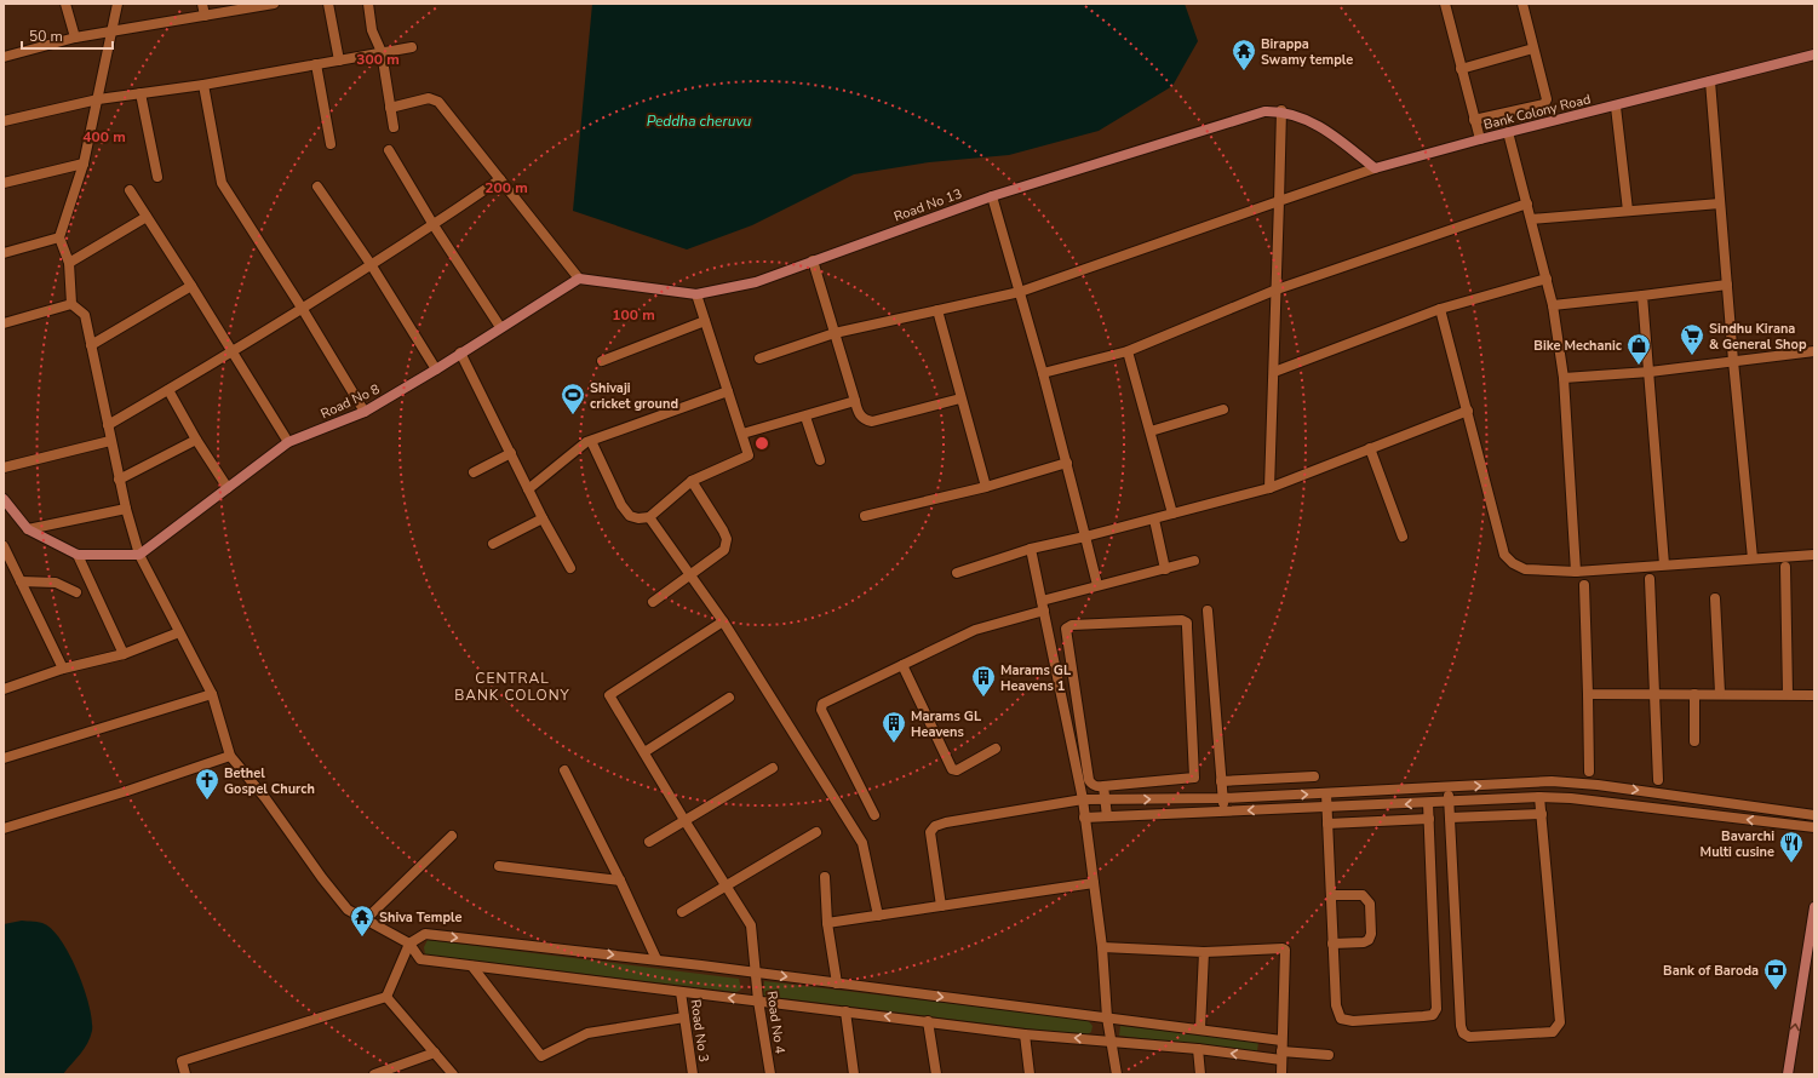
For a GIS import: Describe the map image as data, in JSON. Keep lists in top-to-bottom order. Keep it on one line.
{"streets":{"street":["Bank Colony Road","Road No 13","Road No 8","Road No 4","Road No 3"]},"crossings":[["Road No 13","Road No 8"]],"districts":["CENTRAL BANK COLONY"],"water":["Peddha cheruvu"],"places":{"temple":["Birappa Swamy temple","Shiva Temple"],"supermarket":["Sindhu Kirana & General Shop"],"shop":["Bike Mechanic"],"sports":["Shivaji cricket ground"],"building":["Marams GL Heavens 1","Marams GL Heavens"],"church":["Bethel Gospel Church"],"restaurant":["Bavarchi Multi cusine"],"bank":["Bank of Baroda"]},"scale_bar":"50 m","rings":["300 m","400 m","200 m","100 m"]}
